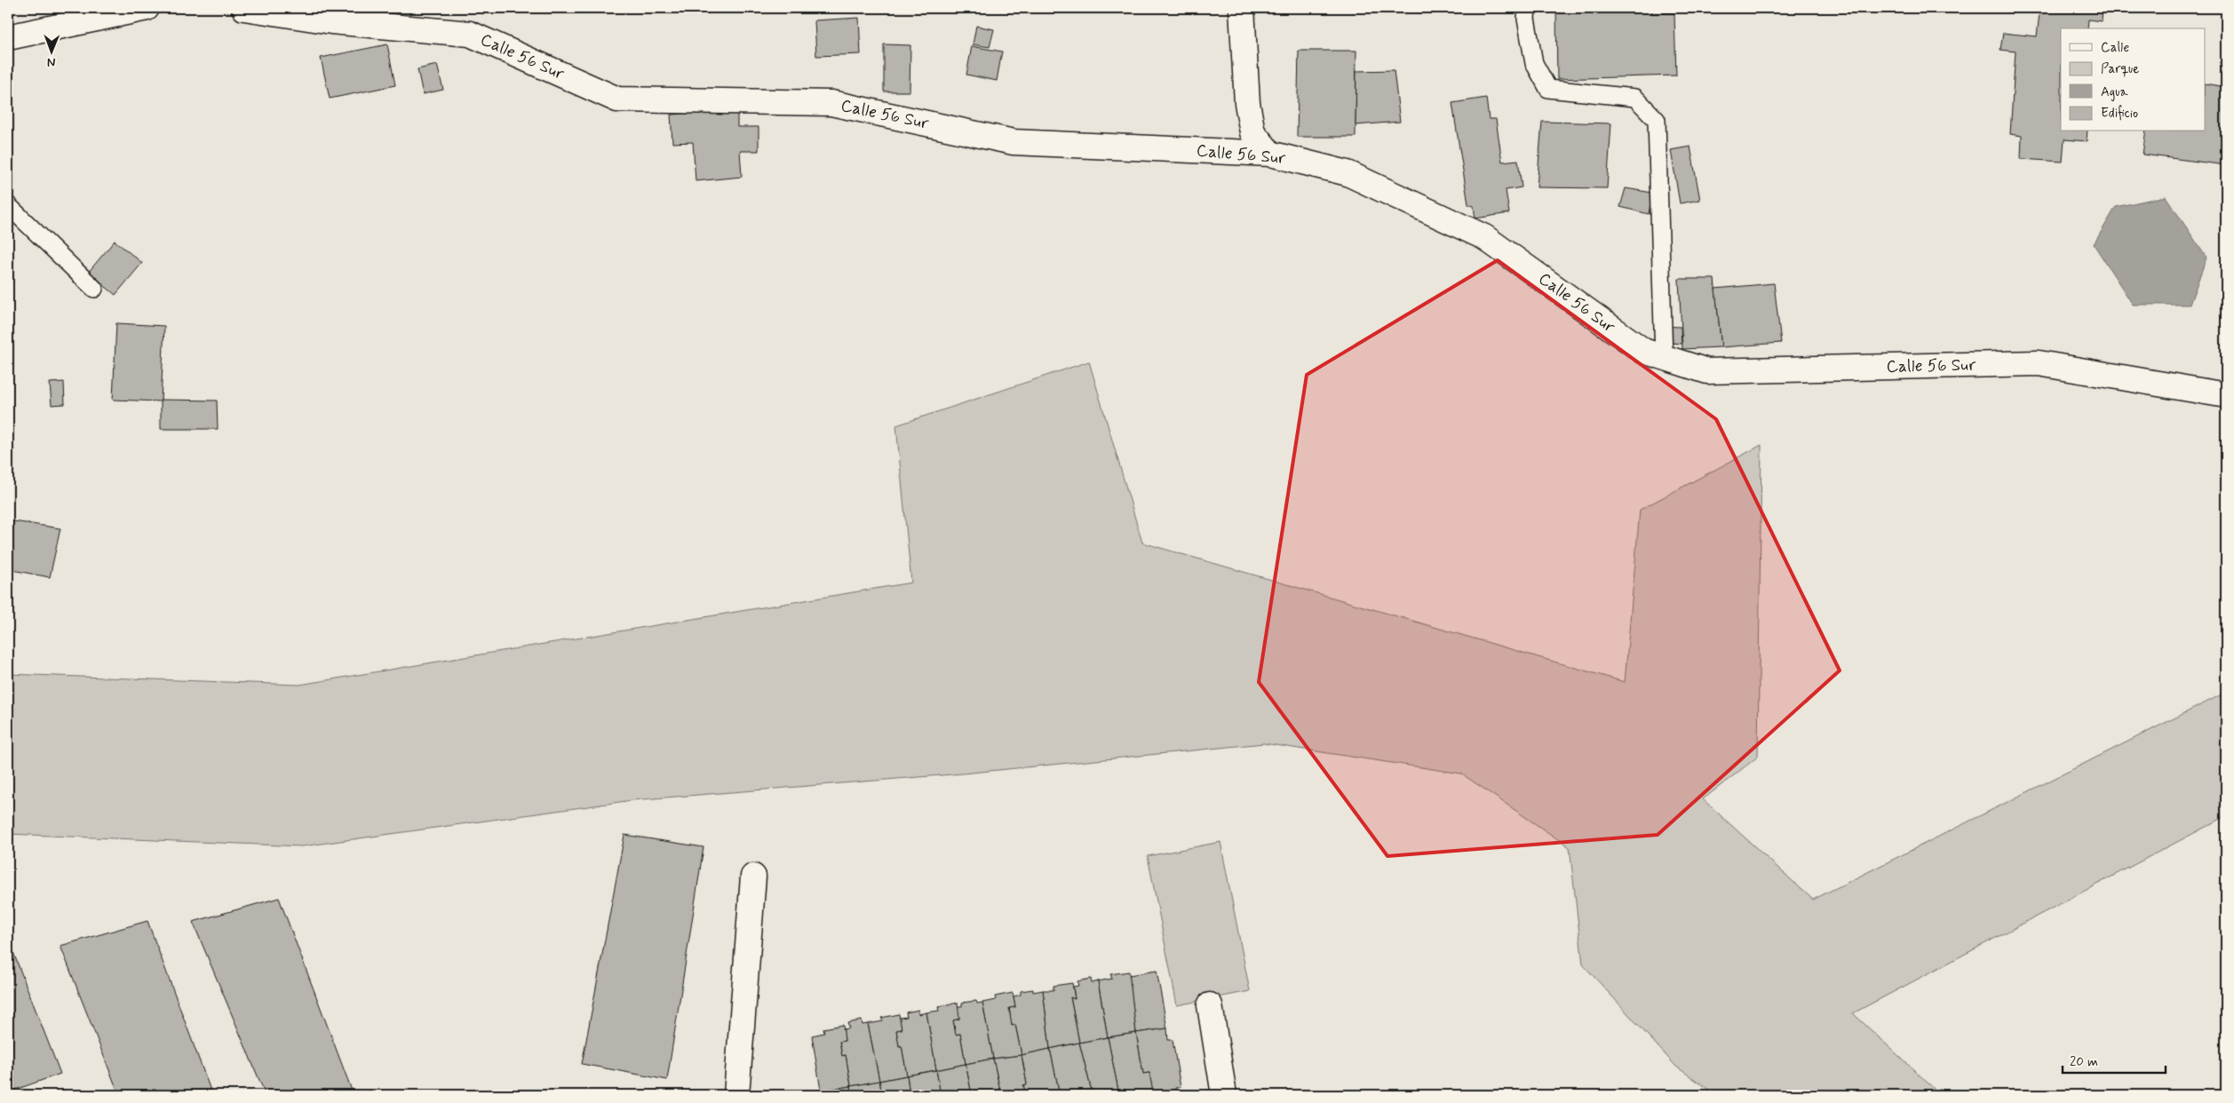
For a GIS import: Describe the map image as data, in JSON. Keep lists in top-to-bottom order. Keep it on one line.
{"streets":{"street":["Calle 56 Sur"]},"legend":["Calle","Parque","Agua","Edificio"],"scale_bar":"20 m","north":"bottom"}
